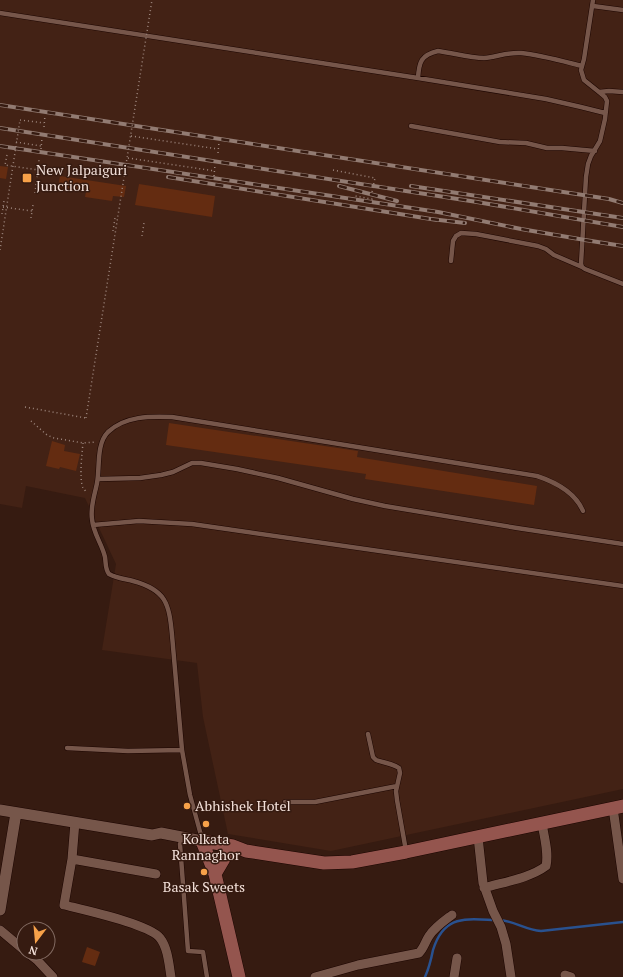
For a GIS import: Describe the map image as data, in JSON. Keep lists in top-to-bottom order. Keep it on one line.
{"places":{"transit":["New Jalpaiguri Junction"],"other":["Abhishek Hotel","Kolkata Rannaghor","Basak Sweets"]},"north":"bottom"}
